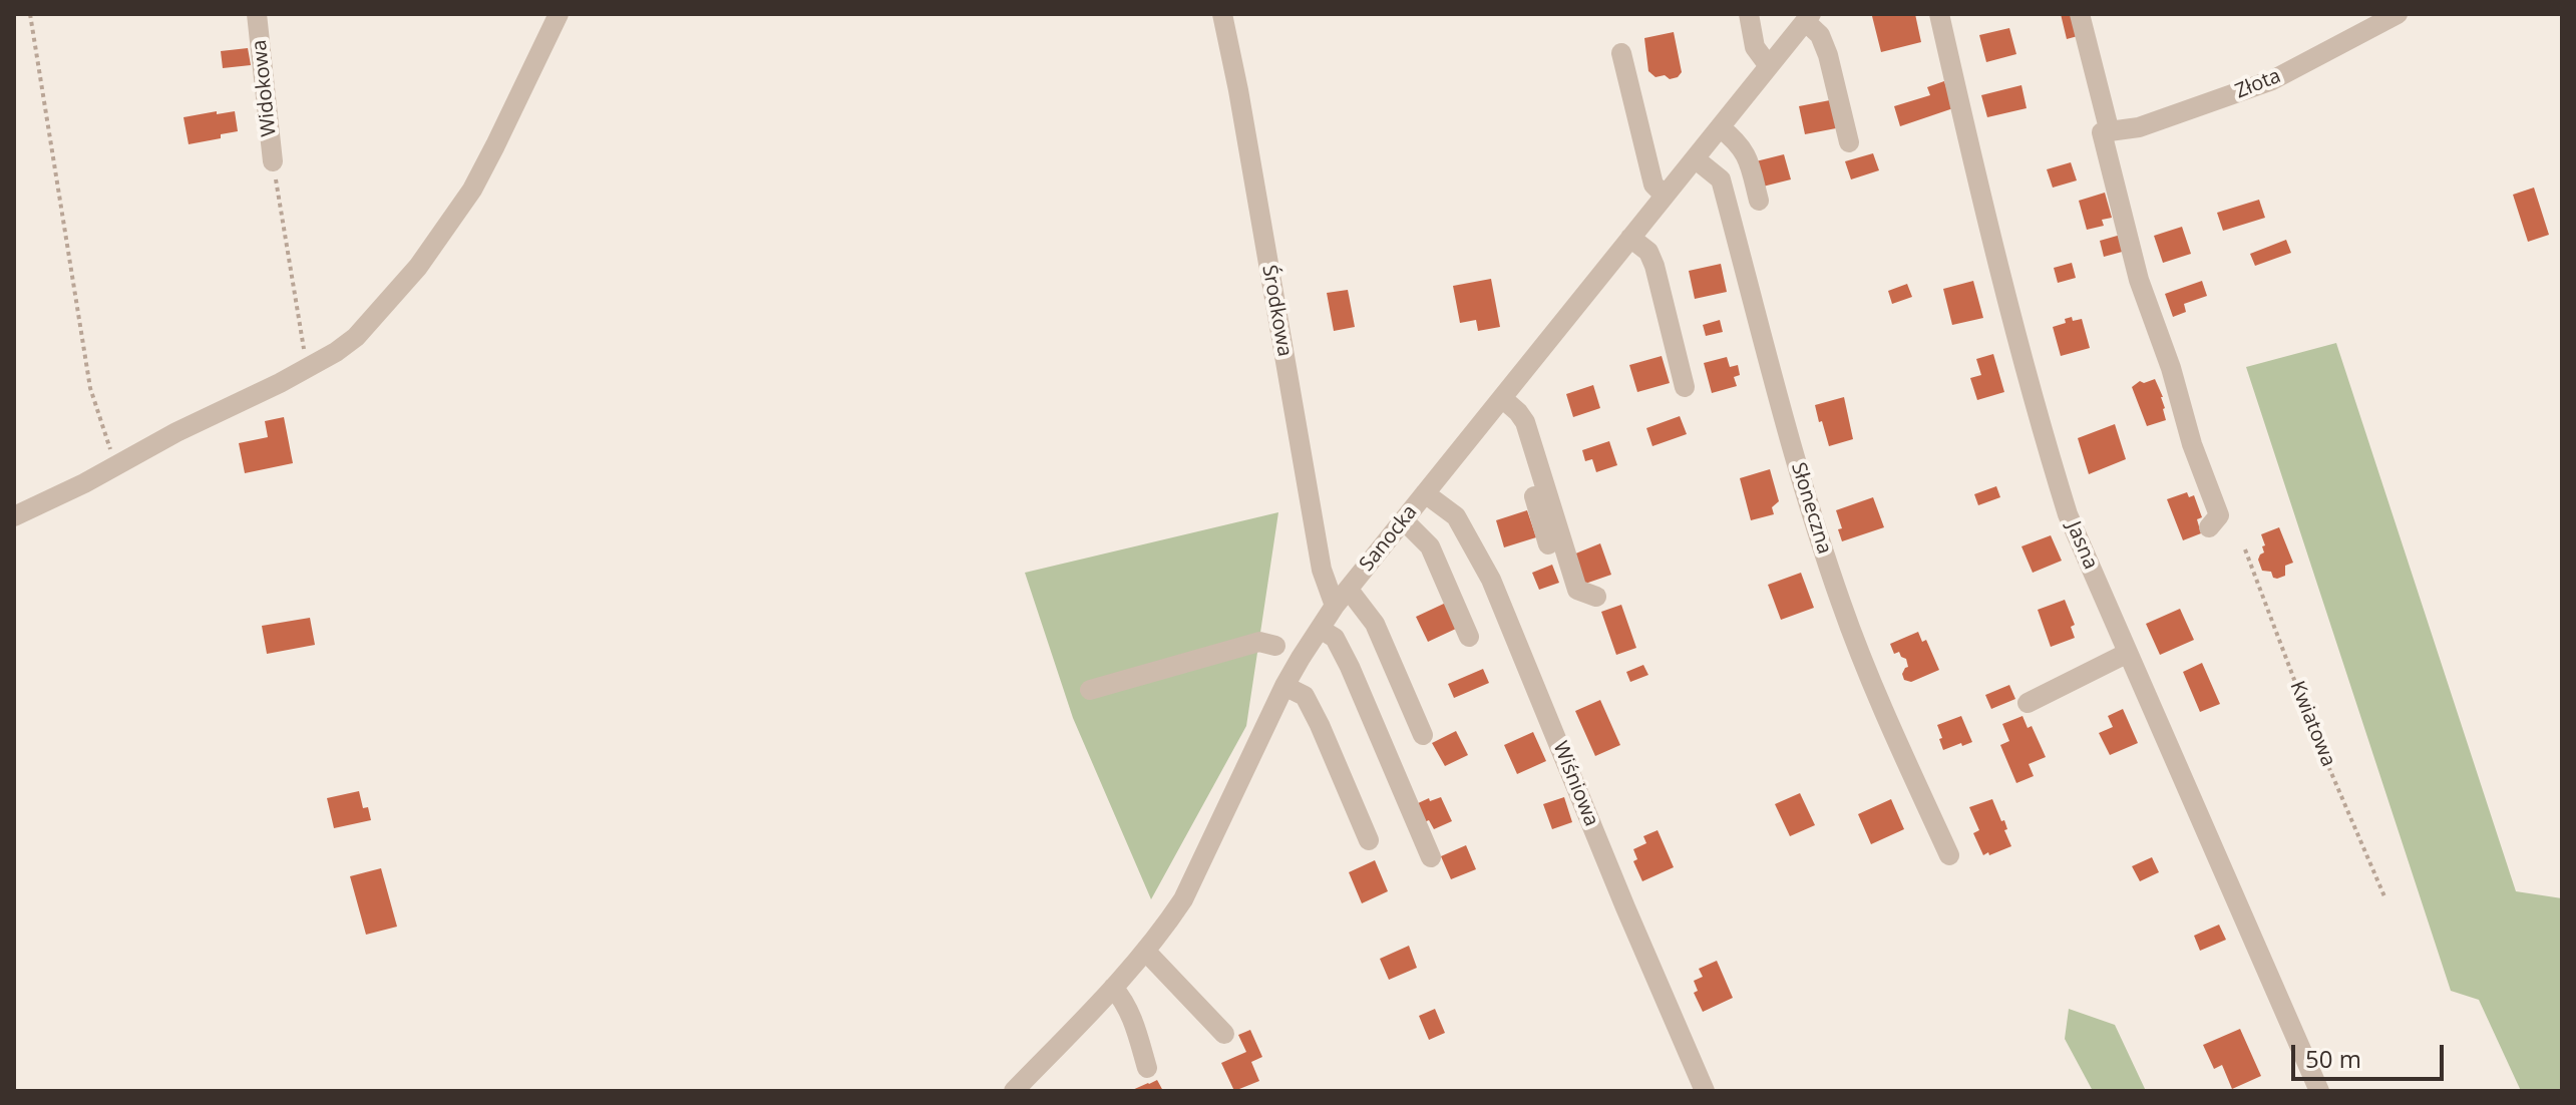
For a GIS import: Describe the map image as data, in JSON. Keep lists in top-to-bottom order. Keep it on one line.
{"streets":{"street":["Złota","Widokowa","Środkowa","Słoneczna","Sanocka","Jasna","Wiśniowa"],"path":["Kwiatowa"]},"crossings":[["Środkowa","Sanocka"],["Słoneczna","Sanocka"],["Sanocka","Wiśniowa"]],"scale_bar":"50 m"}
